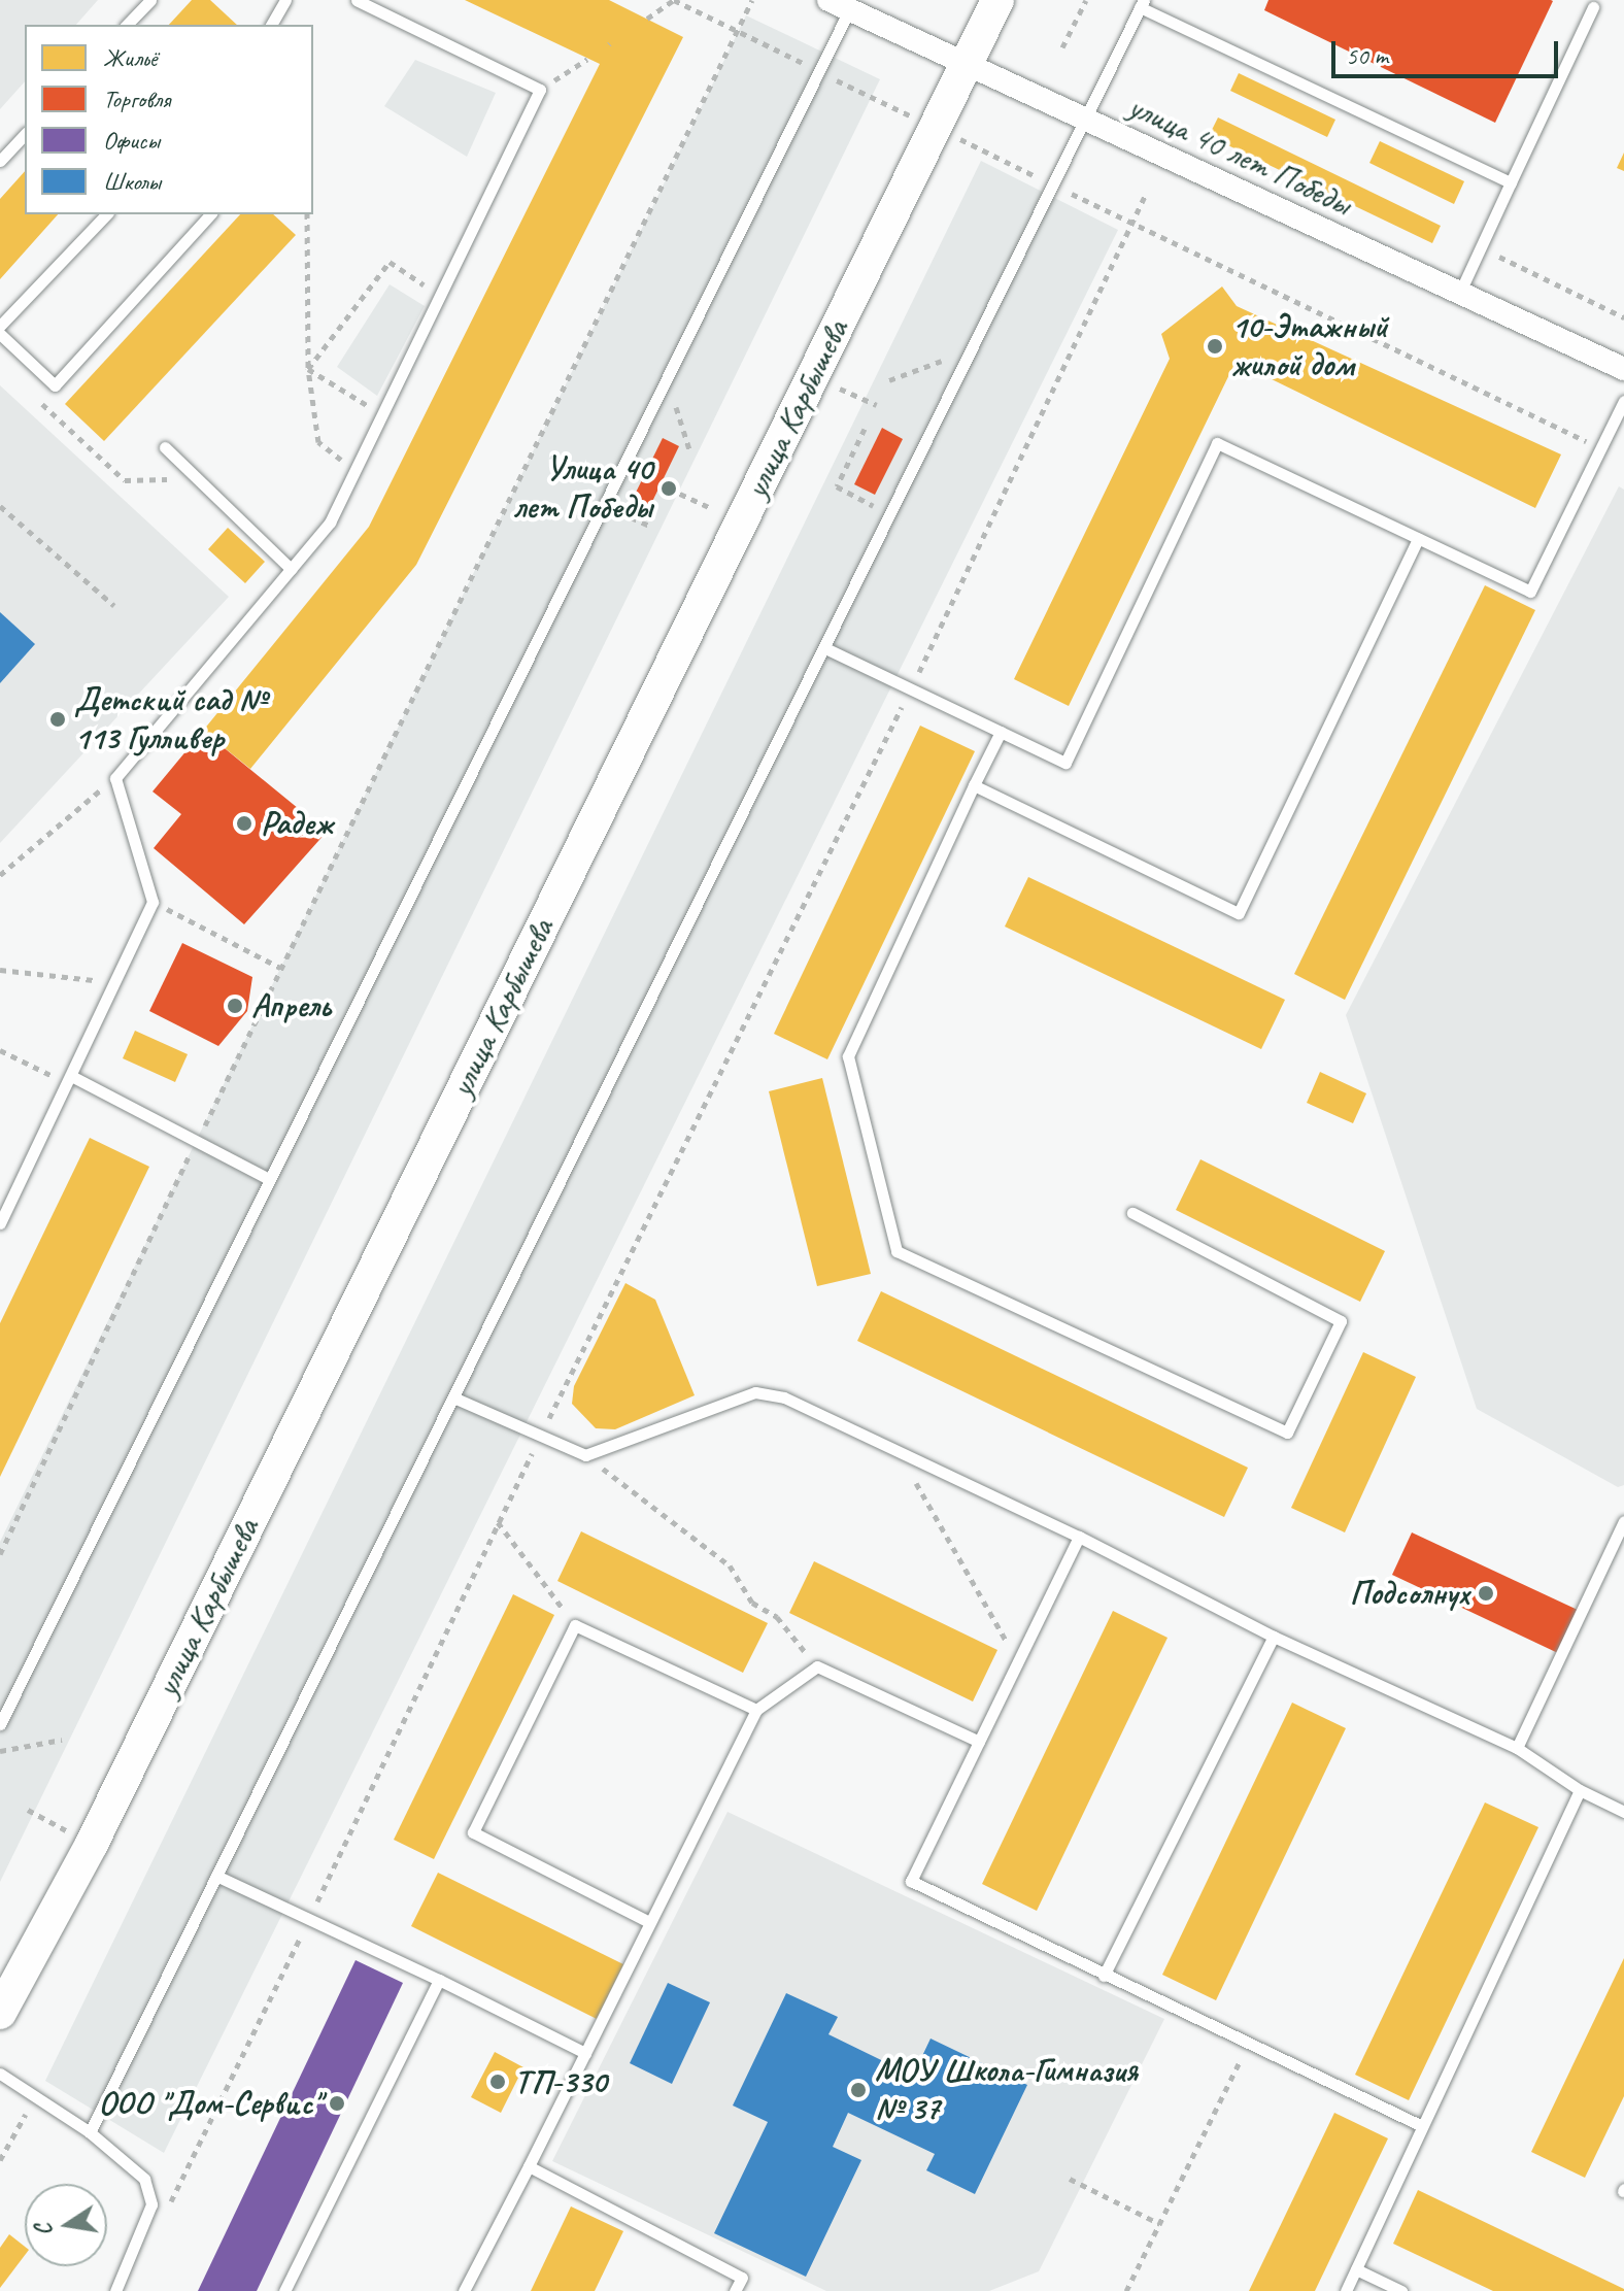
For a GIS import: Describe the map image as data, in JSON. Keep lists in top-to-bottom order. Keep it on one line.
{"streets":{"street":["улица 40 лет Победы","улица Карбышева"]},"crossings":[["улица 40 лет Победы","улица Карбышева"]],"places":["10-Этажный жилой дом","Улица 40 лет Победы","Детский сад № 113 Гулливер","Радеж","Апрель","Подсолнух","ТП-330","МОУ Школа-Гимназия № 37","ООО \"Дом-Сервис\""],"legend":["Жильё","Торговля","Офисы","Школы"],"scale_bar":"50 m","north":"left"}
